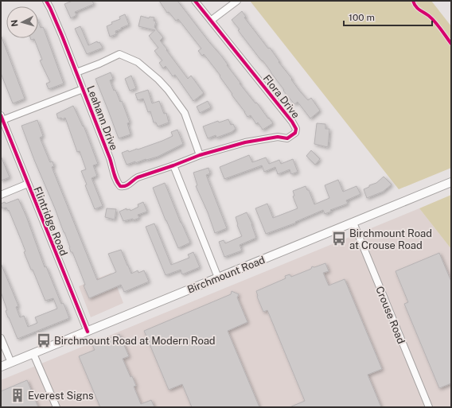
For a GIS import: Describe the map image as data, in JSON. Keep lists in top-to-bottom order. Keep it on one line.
{"streets":{"main road":["Birchmount Road"],"street":["Flora Drive","Leahann Drive","Flintridge Road","Crouse Road"]},"crossings":[["Flora Drive","Leahann Drive"],["Flintridge Road","Birchmount Road"],["Birchmount Road","Crouse Road"]],"places":{"bus stop":["Birchmount Road at Crouse Road","Birchmount Road at Modern Road"],"building":["Everest Signs"]},"scale_bar":"100 m","north":"left"}
